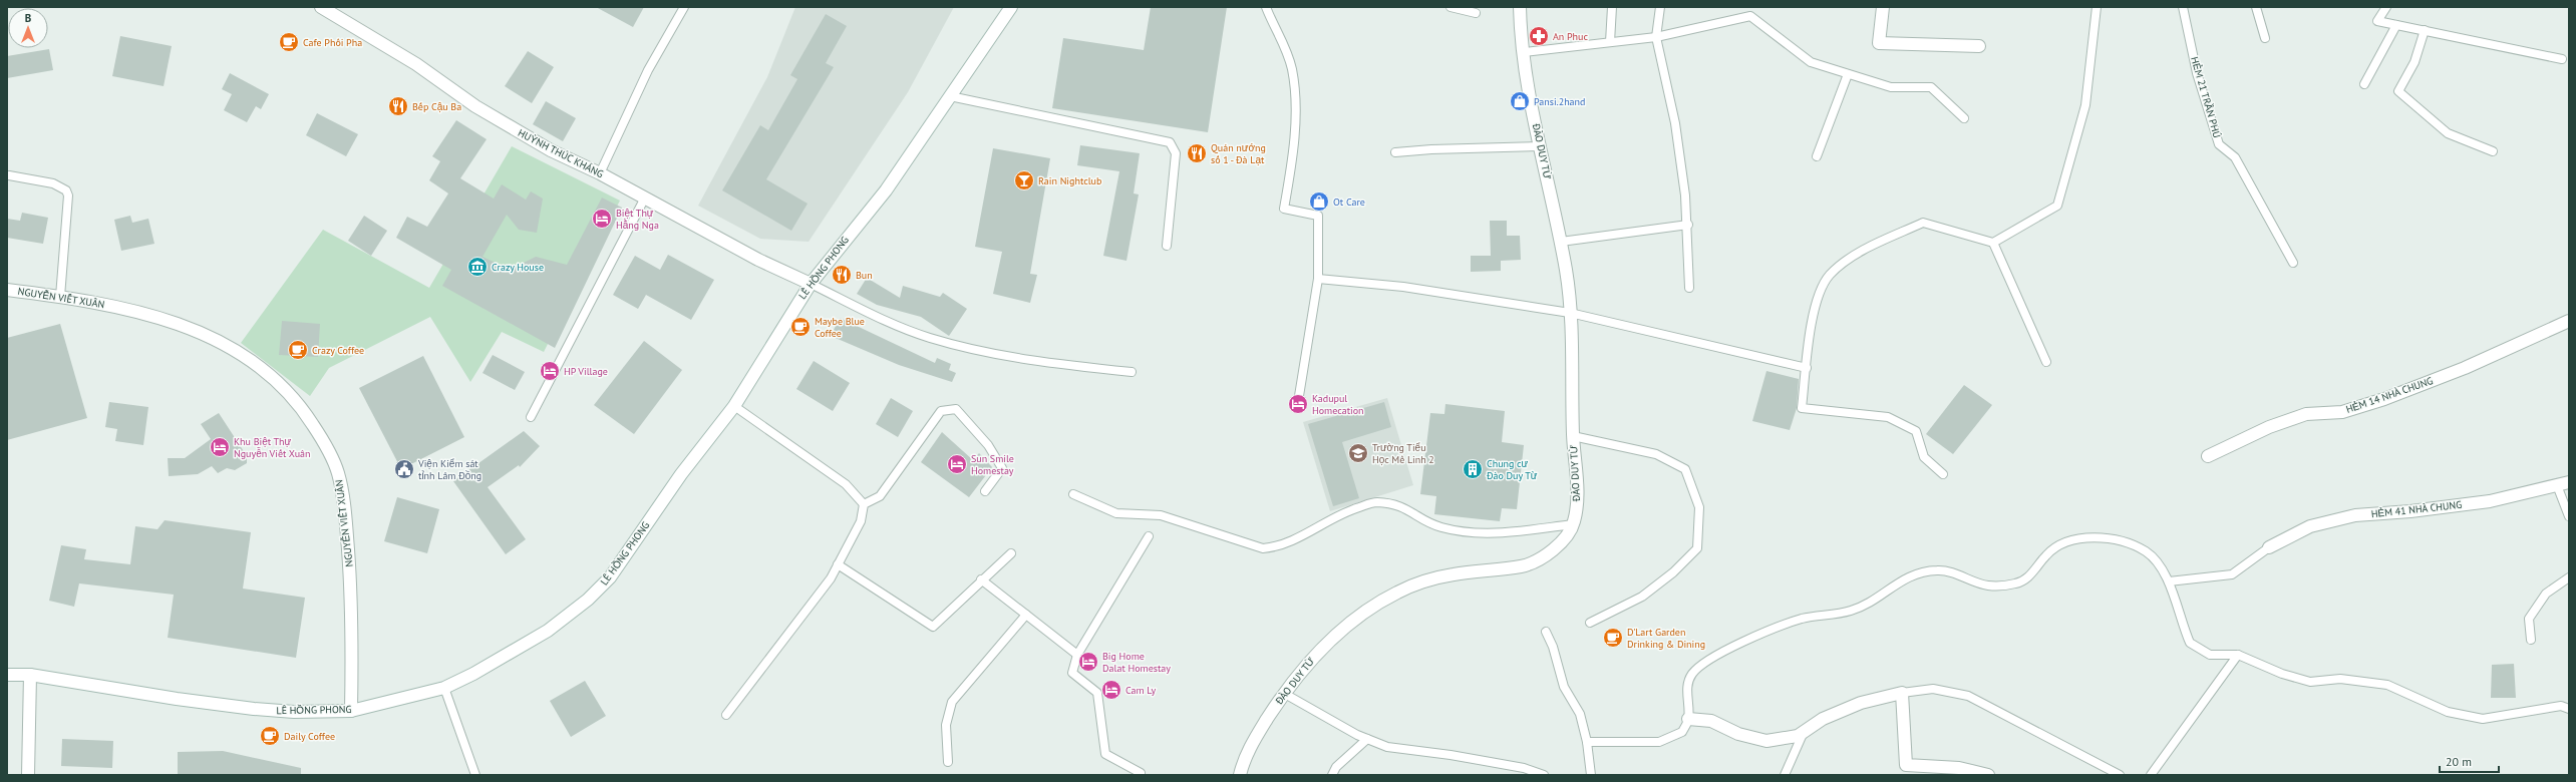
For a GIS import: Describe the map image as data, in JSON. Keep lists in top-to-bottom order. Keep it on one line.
{"streets":{"street":["ĐÀO DUY TỪ","HUỲNH THÚC KHÁNG","LÊ HỒNG PHONG","NGUYỄN VIẾT XUÂN","HẺM 14 NHÀ CHUNG","HẺM 41 NHÀ CHUNG"],"lane":["HẺM 21 TRẦN PHÚ"]},"crossings":[["HUỲNH THÚC KHÁNG","LÊ HỒNG PHONG"],["LÊ HỒNG PHONG","NGUYỄN VIẾT XUÂN"]],"places":{"pharmacy":["An Phuc"],"cafe":["Cafe Phôi Pha","Maybe Blue Coffee","Crazy Coffee","D'Lart Garden Drinking & Dining","Daily Coffee"],"shop":["Pansi.2hand","Ot Care"],"restaurant":["Bếp Cậu Ba","Quán nướng số 1 - Đà Lạt","Bun"],"bar":["Rain Nightclub"],"hotel":["Biệt Thự Hằng Nga","HP Village","Kadupul Homecation","Khu Biệt Thự Nguyễn Viết Xuân","Sun Smile Homestay","Big Home Dalat Homestay","Cam Ly"],"museum":["Crazy House"],"school or university":["Trường Tiểu Học Mê Linh 2"],"public building":["Viện Kiểm sát tỉnh Lâm Đồng"],"building":["Chung cư Đào Duy Từ"]},"scale_bar":"20 m","north":"top"}
